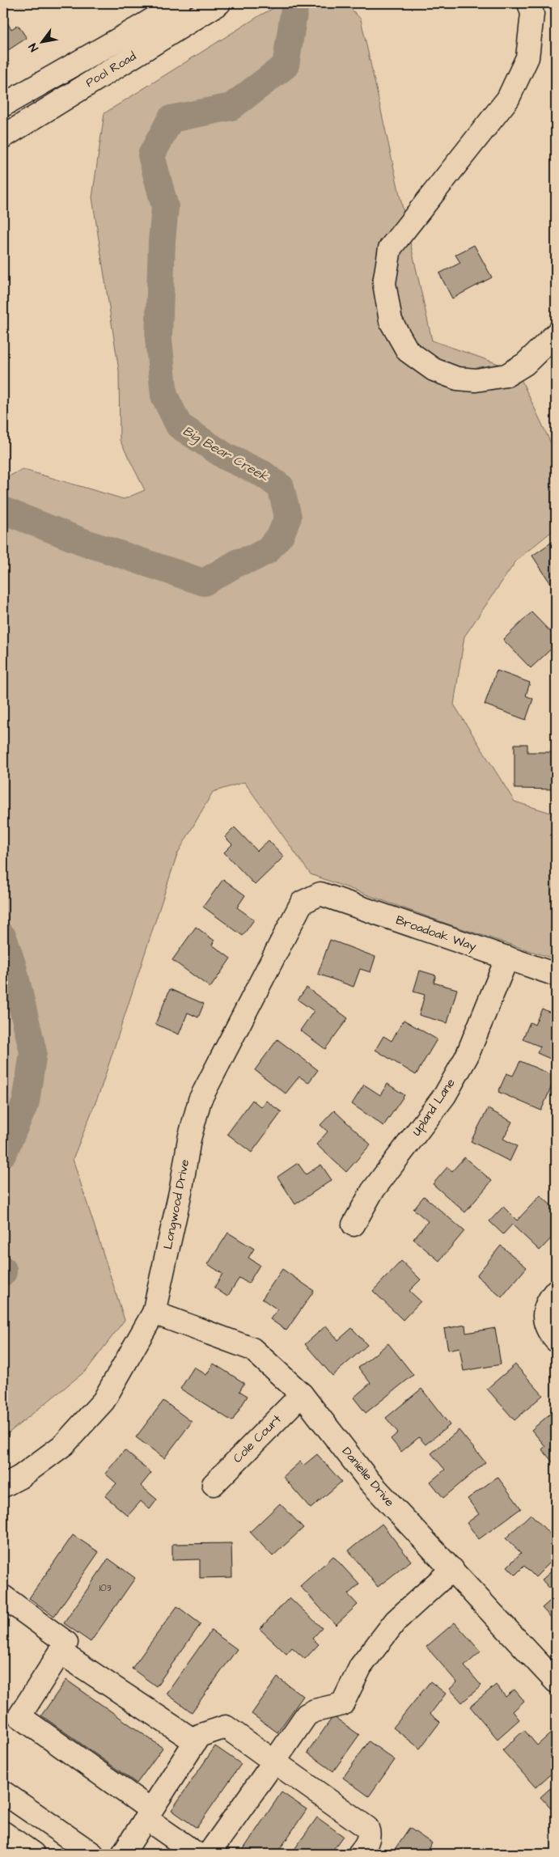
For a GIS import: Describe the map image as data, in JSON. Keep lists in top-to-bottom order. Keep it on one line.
{"streets":{"street":["Pool Road","Broadoak Way","Upland Lane","Longwood Drive","Cole Court","Danielle Drive"]},"crossings":[["Broadoak Way","Upland Lane"],["Broadoak Way","Longwood Drive"],["Longwood Drive","Danielle Drive"],["Cole Court","Danielle Drive"]],"water":["Big Bear Creek"],"house_numbers":["103"],"north":"bottom left"}
